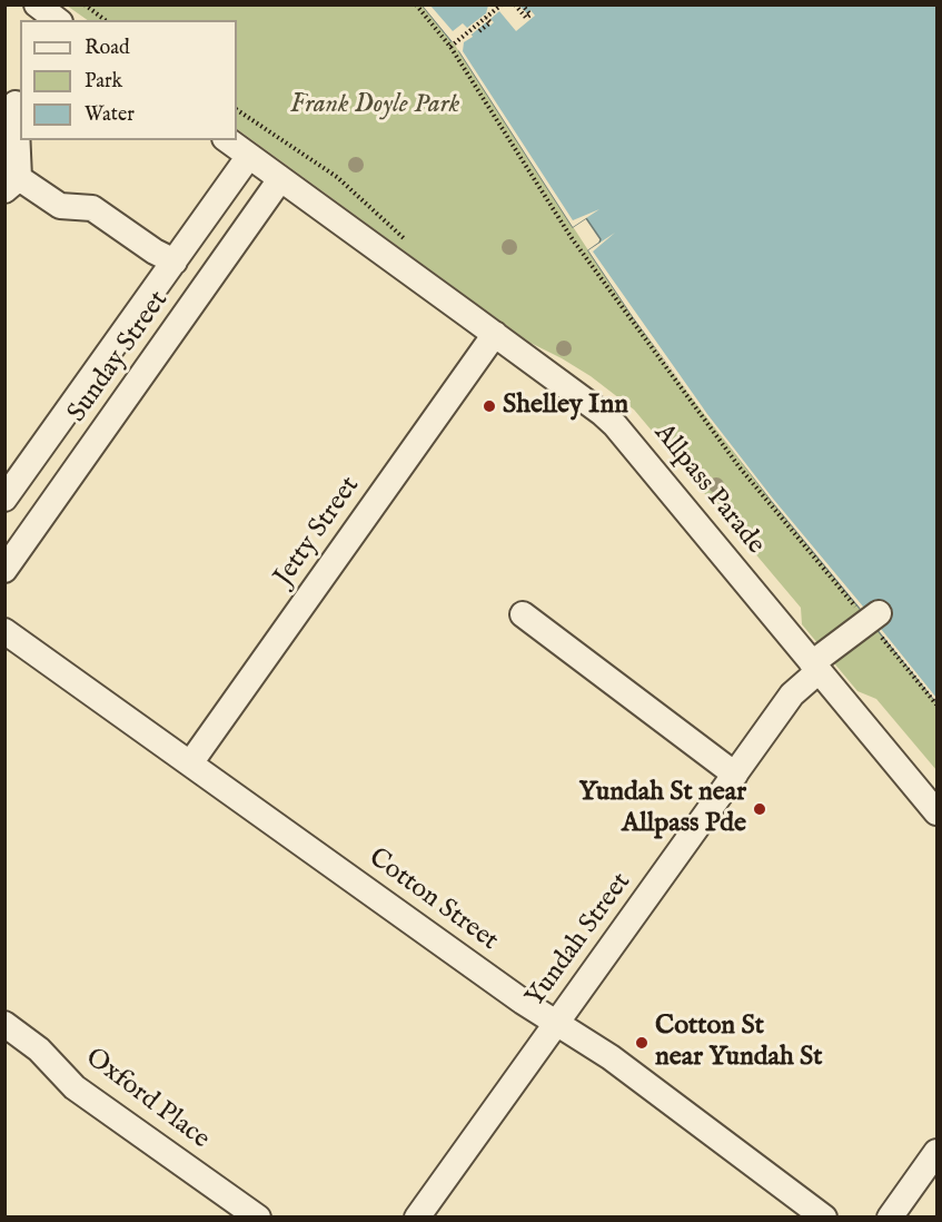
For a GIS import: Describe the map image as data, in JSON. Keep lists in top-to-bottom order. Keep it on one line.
{"streets":{"street":["Sunday Street","Allpass Parade","Jetty Street","Cotton Street","Yundah Street","Oxford Place"]},"crossings":[["Sunday Street","Allpass Parade"],["Allpass Parade","Jetty Street"],["Allpass Parade","Yundah Street"],["Jetty Street","Cotton Street"],["Cotton Street","Yundah Street"]],"parks":["Frank Doyle Park"],"places":["Shelley Inn","Yundah St near Allpass Pde","Cotton St near Yundah St"],"legend":["Road","Park","Water"]}
